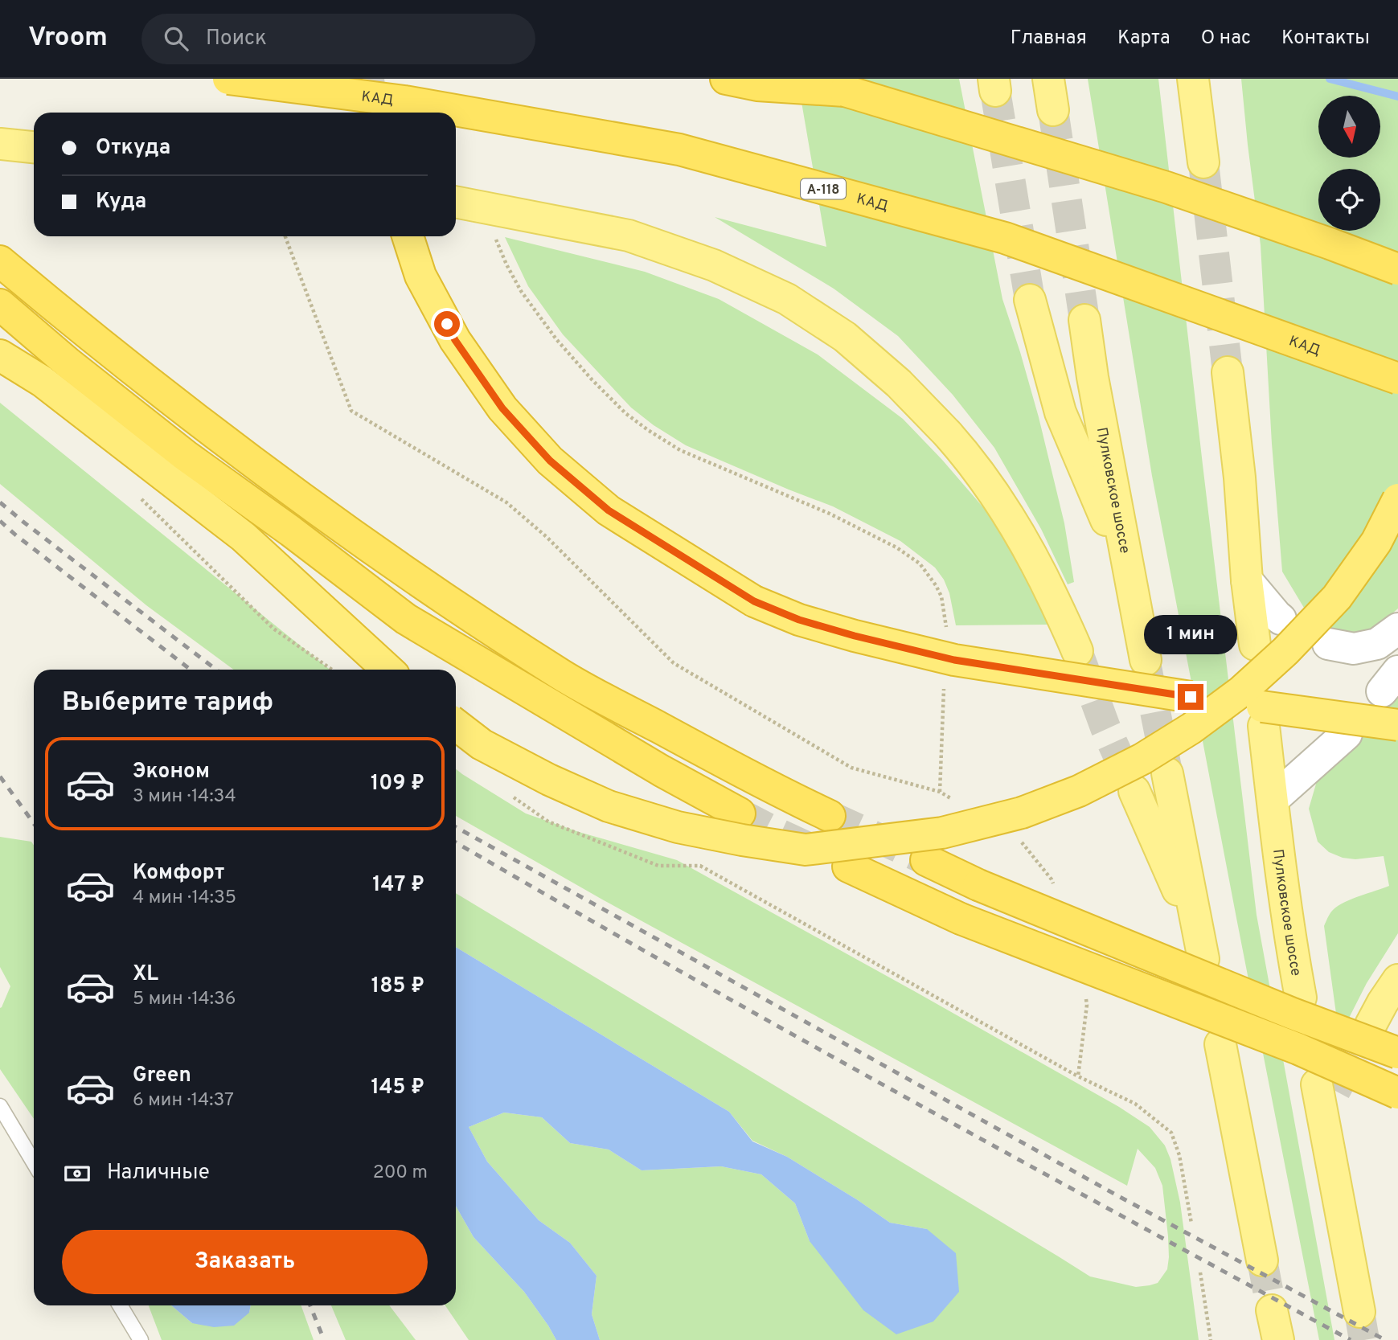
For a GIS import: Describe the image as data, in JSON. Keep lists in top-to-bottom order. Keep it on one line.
{"streets":{"highway":["КАД","А-118"],"main road":["Пулковское шоссе"]},"north":"bottom","page":{"header":"Vroom","search":"Поиск","nav":["Главная","Карта","О нас","Контакты"],"banner":["Откуда","Куда"],"bubble":"1 мин","heading":"Выберите тариф","list":[{"name":"Эконом","note":"3 мин · 14:34","value":"109 ₽"},{"name":"Комфорт","note":"4 мин · 14:35","value":"147 ₽"},{"name":"XL","note":"5 мин · 14:36","value":"185 ₽"},{"name":"Green","note":"6 мин · 14:37","value":"145 ₽"}],"pay":["Наличные","200 m"],"buttons":"Заказать"}}
